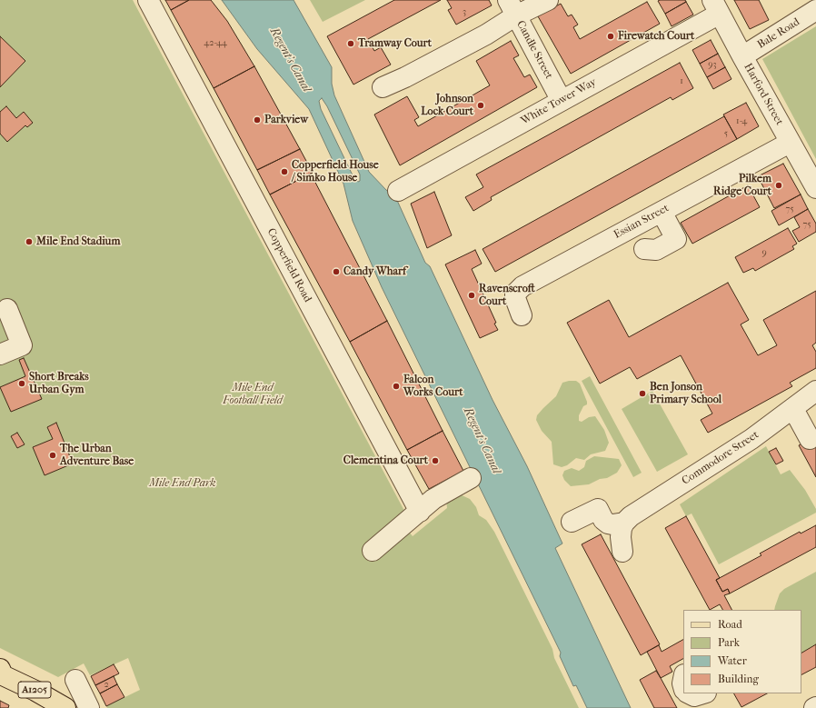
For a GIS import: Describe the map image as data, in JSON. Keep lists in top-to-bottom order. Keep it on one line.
{"streets":{"main road":["A1205"],"street":["Bale Road","Candle Street","Harford Street","White Tower Way","Essian Street","Copperfield Road","Commodore Street"]},"crossings":[["Bale Road","Harford Street"],["Candle Street","White Tower Way"],["Harford Street","White Tower Way"],["Harford Street","Essian Street"]],"water":["Regent's Canal"],"parks":["Mile End Football Field","Mile End Park"],"places":["Firewatch Court","Tramway Court","Johnson Lock Court","Parkview","Copperfield House / Simko House","Pilkem Ridge Court","Mile End Stadium","Candy Wharf","Ravenscroft Court","Short Breaks Urban Gym","Falcon Works Court","Ben Jonson Primary School","The Urban Adventure Base","Clementina Court"],"house_numbers":["3","42-44","93","1","1-4","5","75","75","9","2"],"legend":["Road","Park","Water","Building"]}
